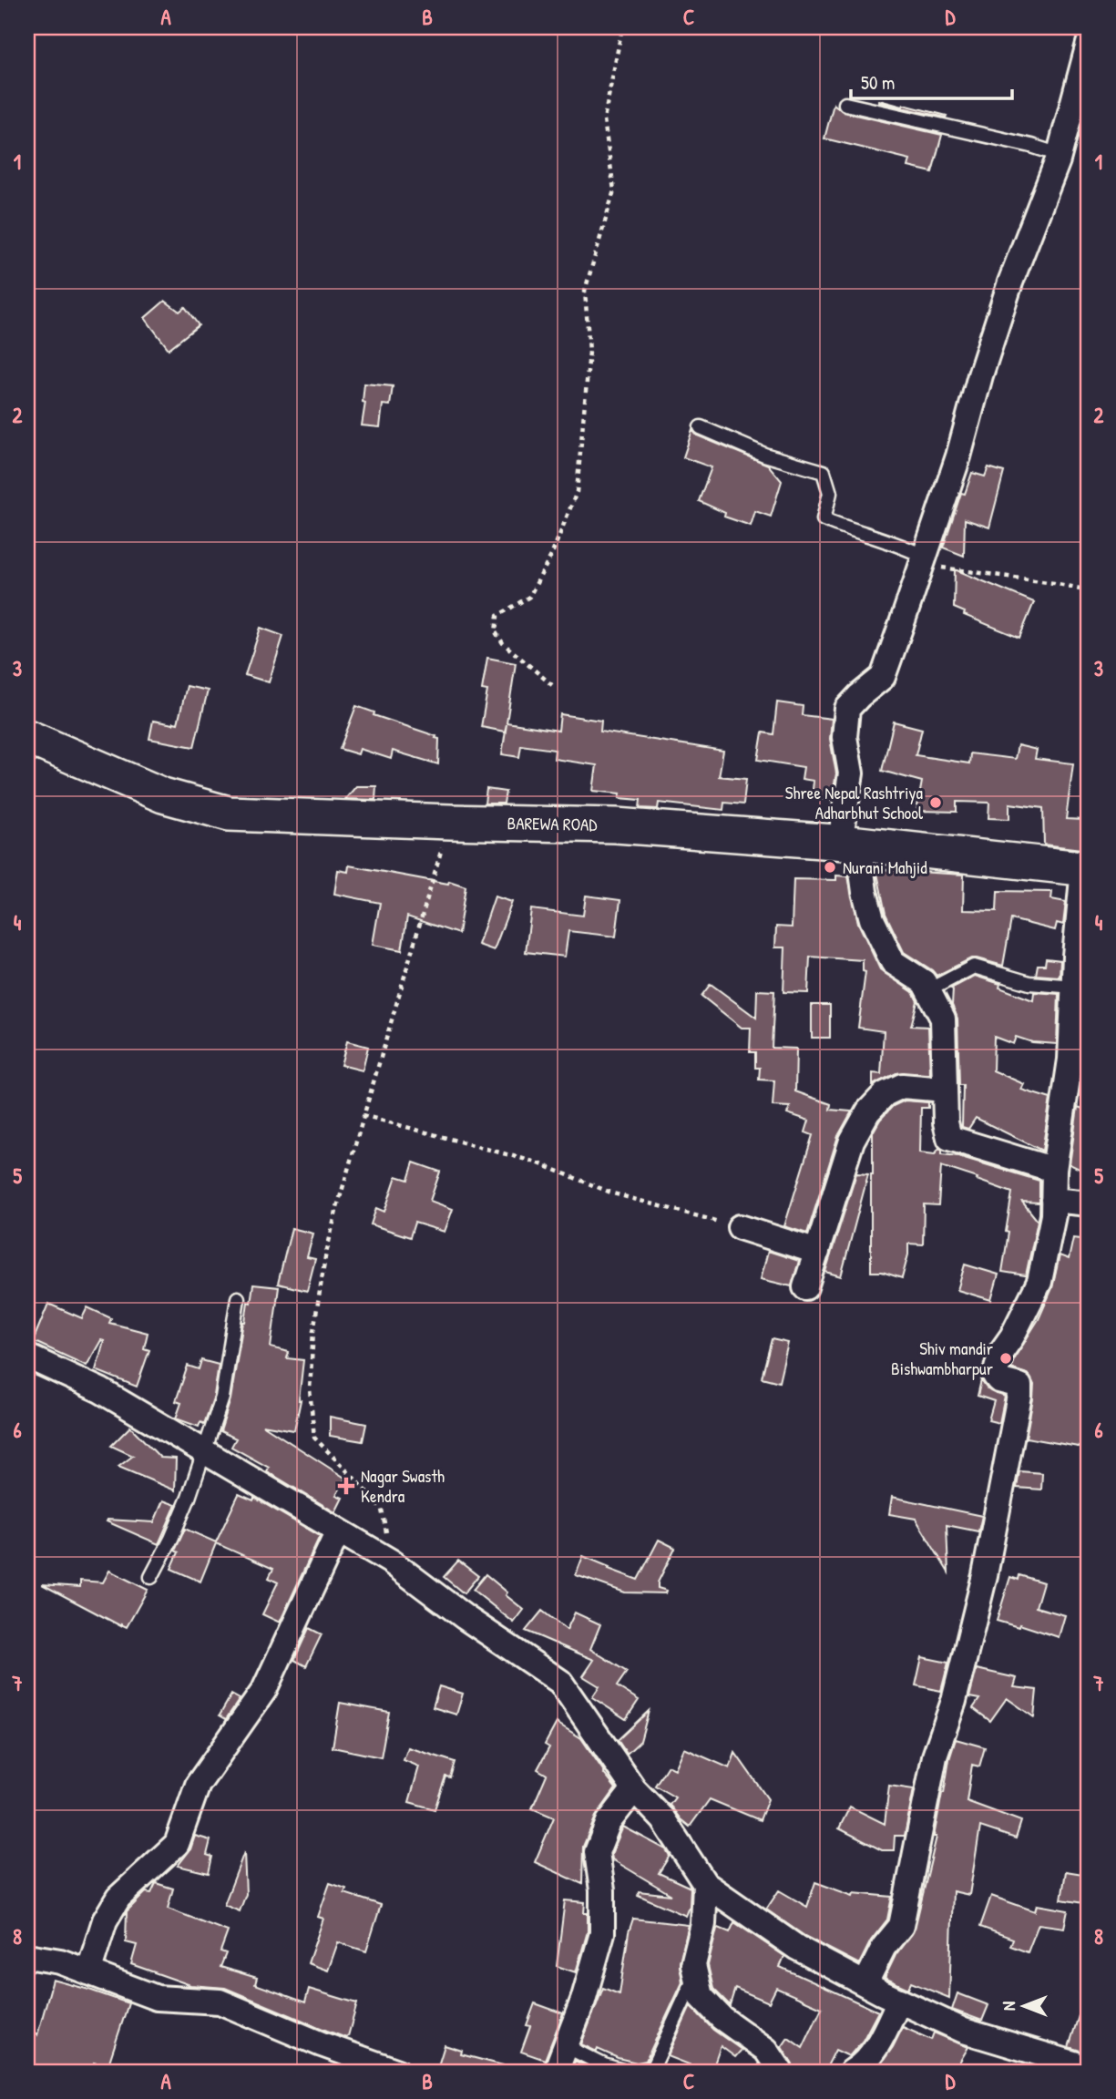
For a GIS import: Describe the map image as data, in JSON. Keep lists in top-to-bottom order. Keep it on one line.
{"streets":{"main road":["BAREWA ROAD"]},"places":{"other":["Shree Nepal Rashtriya Adharbhut School","Nurani Mahjid","Shiv mandir Bishwambharpur"],"health":["Nagar Swasth Kendra"]},"scale_bar":"50 m","north":"left","grid":{"columns":["A","B","C","D"],"rows":["1","2","3","4","5","6","7","8"]}}
